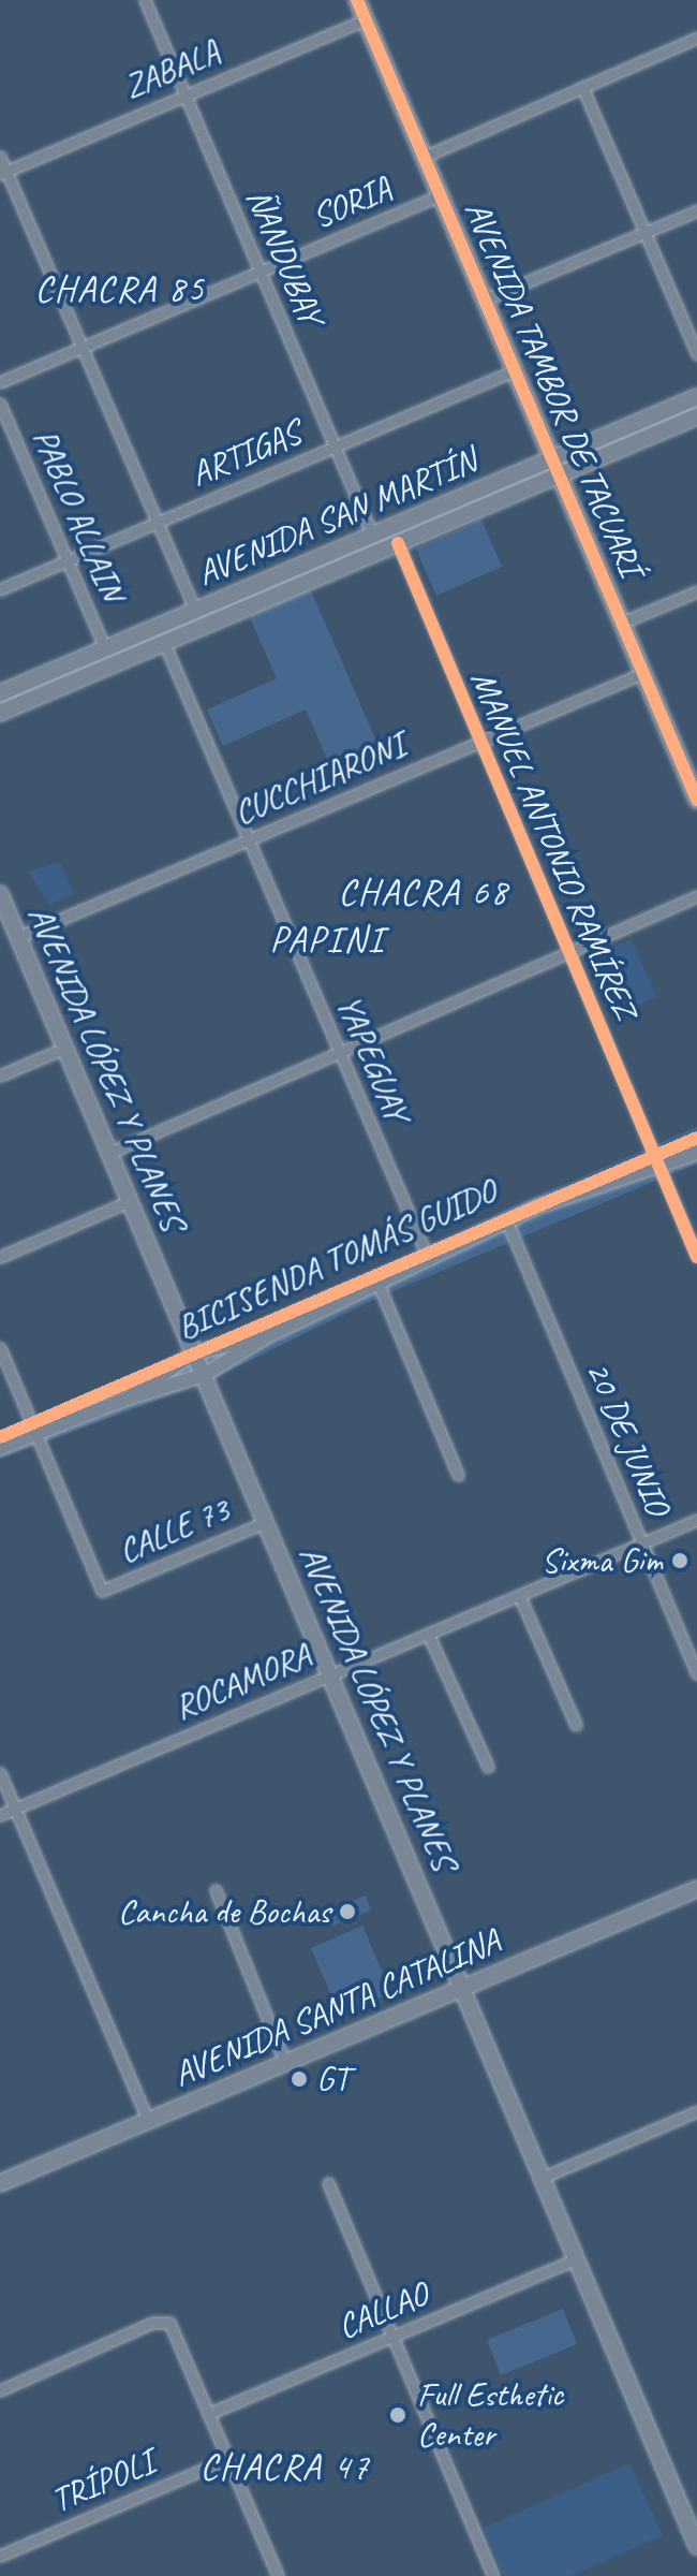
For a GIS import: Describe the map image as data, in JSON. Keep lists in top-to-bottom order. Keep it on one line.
{"streets":{"main road":["AVENIDA TAMBOR DE TACUARÍ","AVENIDA SAN MARTÍN","AVENIDA LÓPEZ Y PLANES","AVENIDA SANTA CATALINA"],"street":["ZABALA","SORIA","ÑANDUBAY","ARTIGAS","PABLO ALLAIN","CUCCHIARONI","MANUEL ANTONIO RAMÍREZ","YAPEGUAY","20 DE JUNIO","CALLE 73","ROCAMORA","CALLAO","TRÍPOLI"],"cycle path":["BICISENDA TOMÁS GUIDO"]},"crossings":[["ZABALA","ÑANDUBAY"],["ZABALA","AVENIDA TAMBOR DE TACUARÍ"],["SORIA","ÑANDUBAY"],["SORIA","AVENIDA TAMBOR DE TACUARÍ"],["ÑANDUBAY","ARTIGAS"],["ÑANDUBAY","AVENIDA SAN MARTÍN"],["AVENIDA TAMBOR DE TACUARÍ","ARTIGAS"],["AVENIDA TAMBOR DE TACUARÍ","AVENIDA SAN MARTÍN"],["AVENIDA TAMBOR DE TACUARÍ","CUCCHIARONI"],["ARTIGAS","PABLO ALLAIN"],["PABLO ALLAIN","AVENIDA SAN MARTÍN"],["AVENIDA SAN MARTÍN","MANUEL ANTONIO RAMÍREZ"],["AVENIDA SAN MARTÍN","YAPEGUAY"],["CUCCHIARONI","MANUEL ANTONIO RAMÍREZ"],["CUCCHIARONI","YAPEGUAY"],["CUCCHIARONI","AVENIDA LÓPEZ Y PLANES"],["AVENIDA LÓPEZ Y PLANES","CALLE 73"],["AVENIDA LÓPEZ Y PLANES","ROCAMORA"],["AVENIDA LÓPEZ Y PLANES","AVENIDA SANTA CATALINA"],["AVENIDA LÓPEZ Y PLANES","CALLAO"],["20 DE JUNIO","ROCAMORA"]],"districts":["CHACRA 85","CHACRA 68","PAPINI","CHACRA 47"],"places":["Sixma Gim","Cancha de Bochas","GT","Full Esthetic Center"]}
